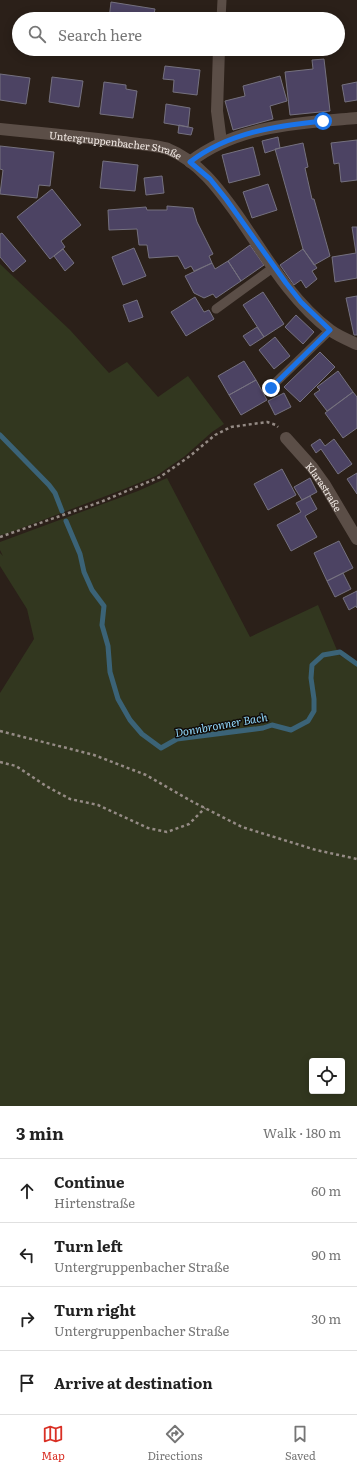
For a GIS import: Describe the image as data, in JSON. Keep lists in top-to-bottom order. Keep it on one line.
{"streets":{"street":["Untergruppenbacher Straße","Klarastraße"]},"water":["Donnbronner Bach"],"page":{"search":"Search here","heading":["3 min","Walk · 180 m"],"list":[["Continue","Hirtenstraße","60 m"],["Turn left","Untergruppenbacher Straße","90 m"],["Turn right","Untergruppenbacher Straße","30 m"],"Arrive at destination"],"nav":["Map","Directions","Saved"]}}
